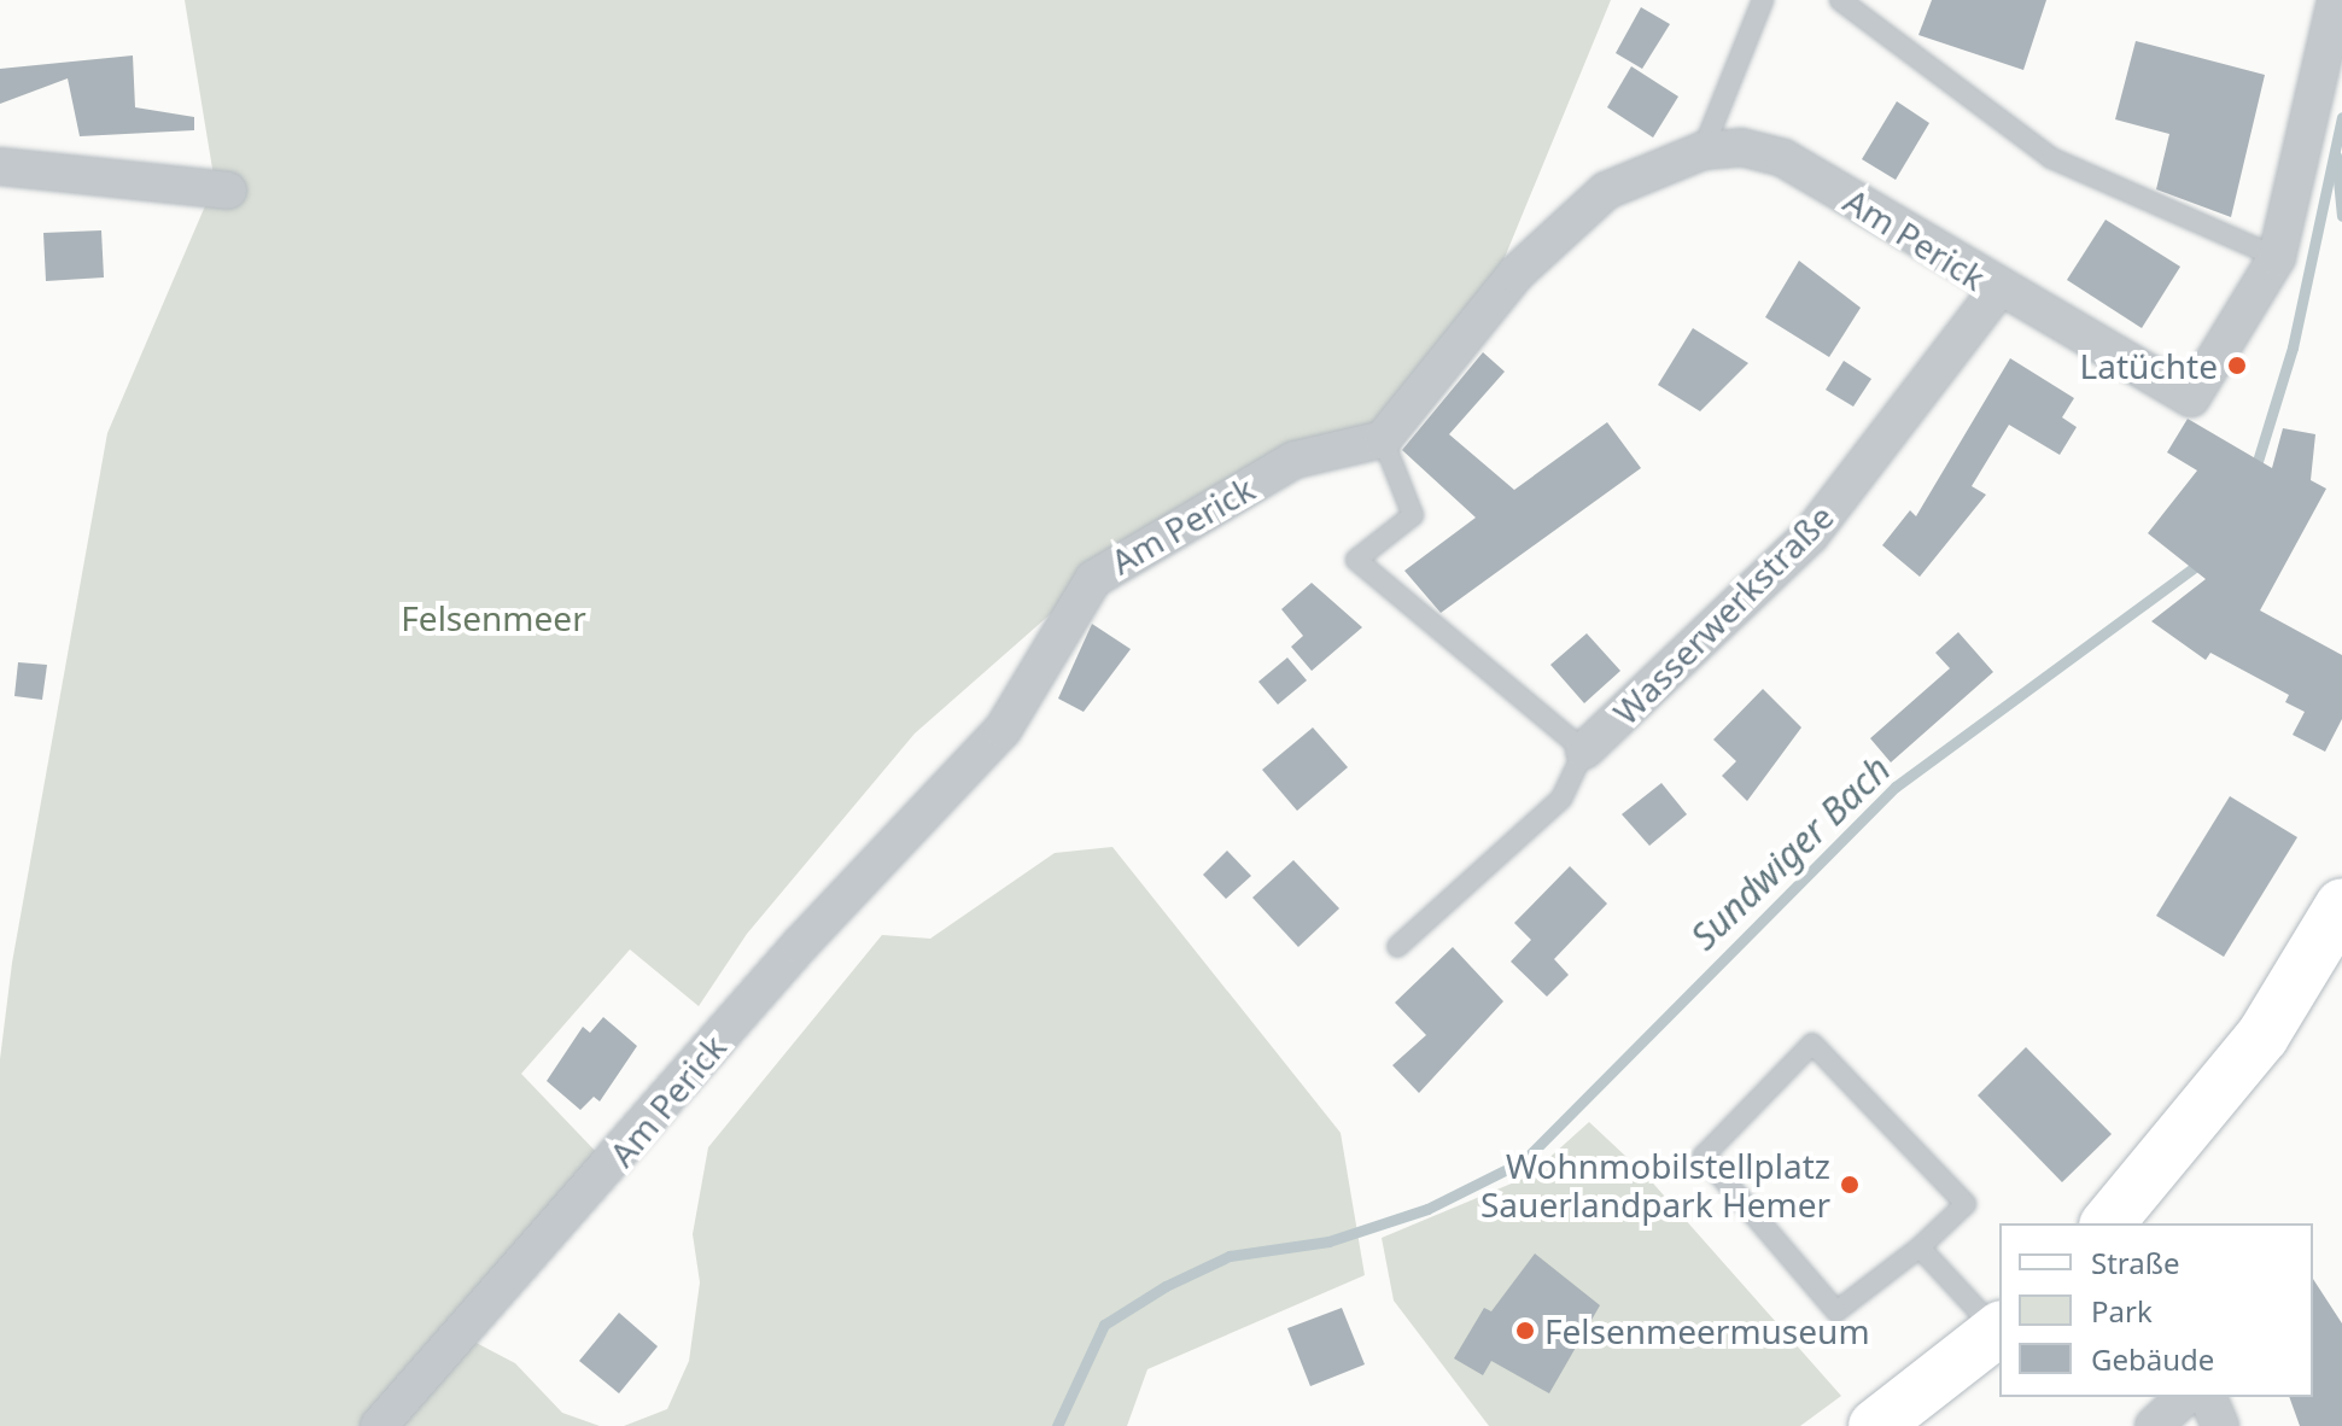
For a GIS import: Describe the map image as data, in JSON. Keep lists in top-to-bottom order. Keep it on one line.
{"streets":{"street":["Am Perick","Wasserwerkstraße"]},"crossings":[["Am Perick","Wasserwerkstraße"]],"water":["Sundwiger Bach"],"parks":["Felsenmeer"],"places":["Latüchte","Wohnmobilstellplatz Sauerlandpark Hemer","Felsenmeermuseum"],"legend":["Straße","Park","Gebäude"]}
